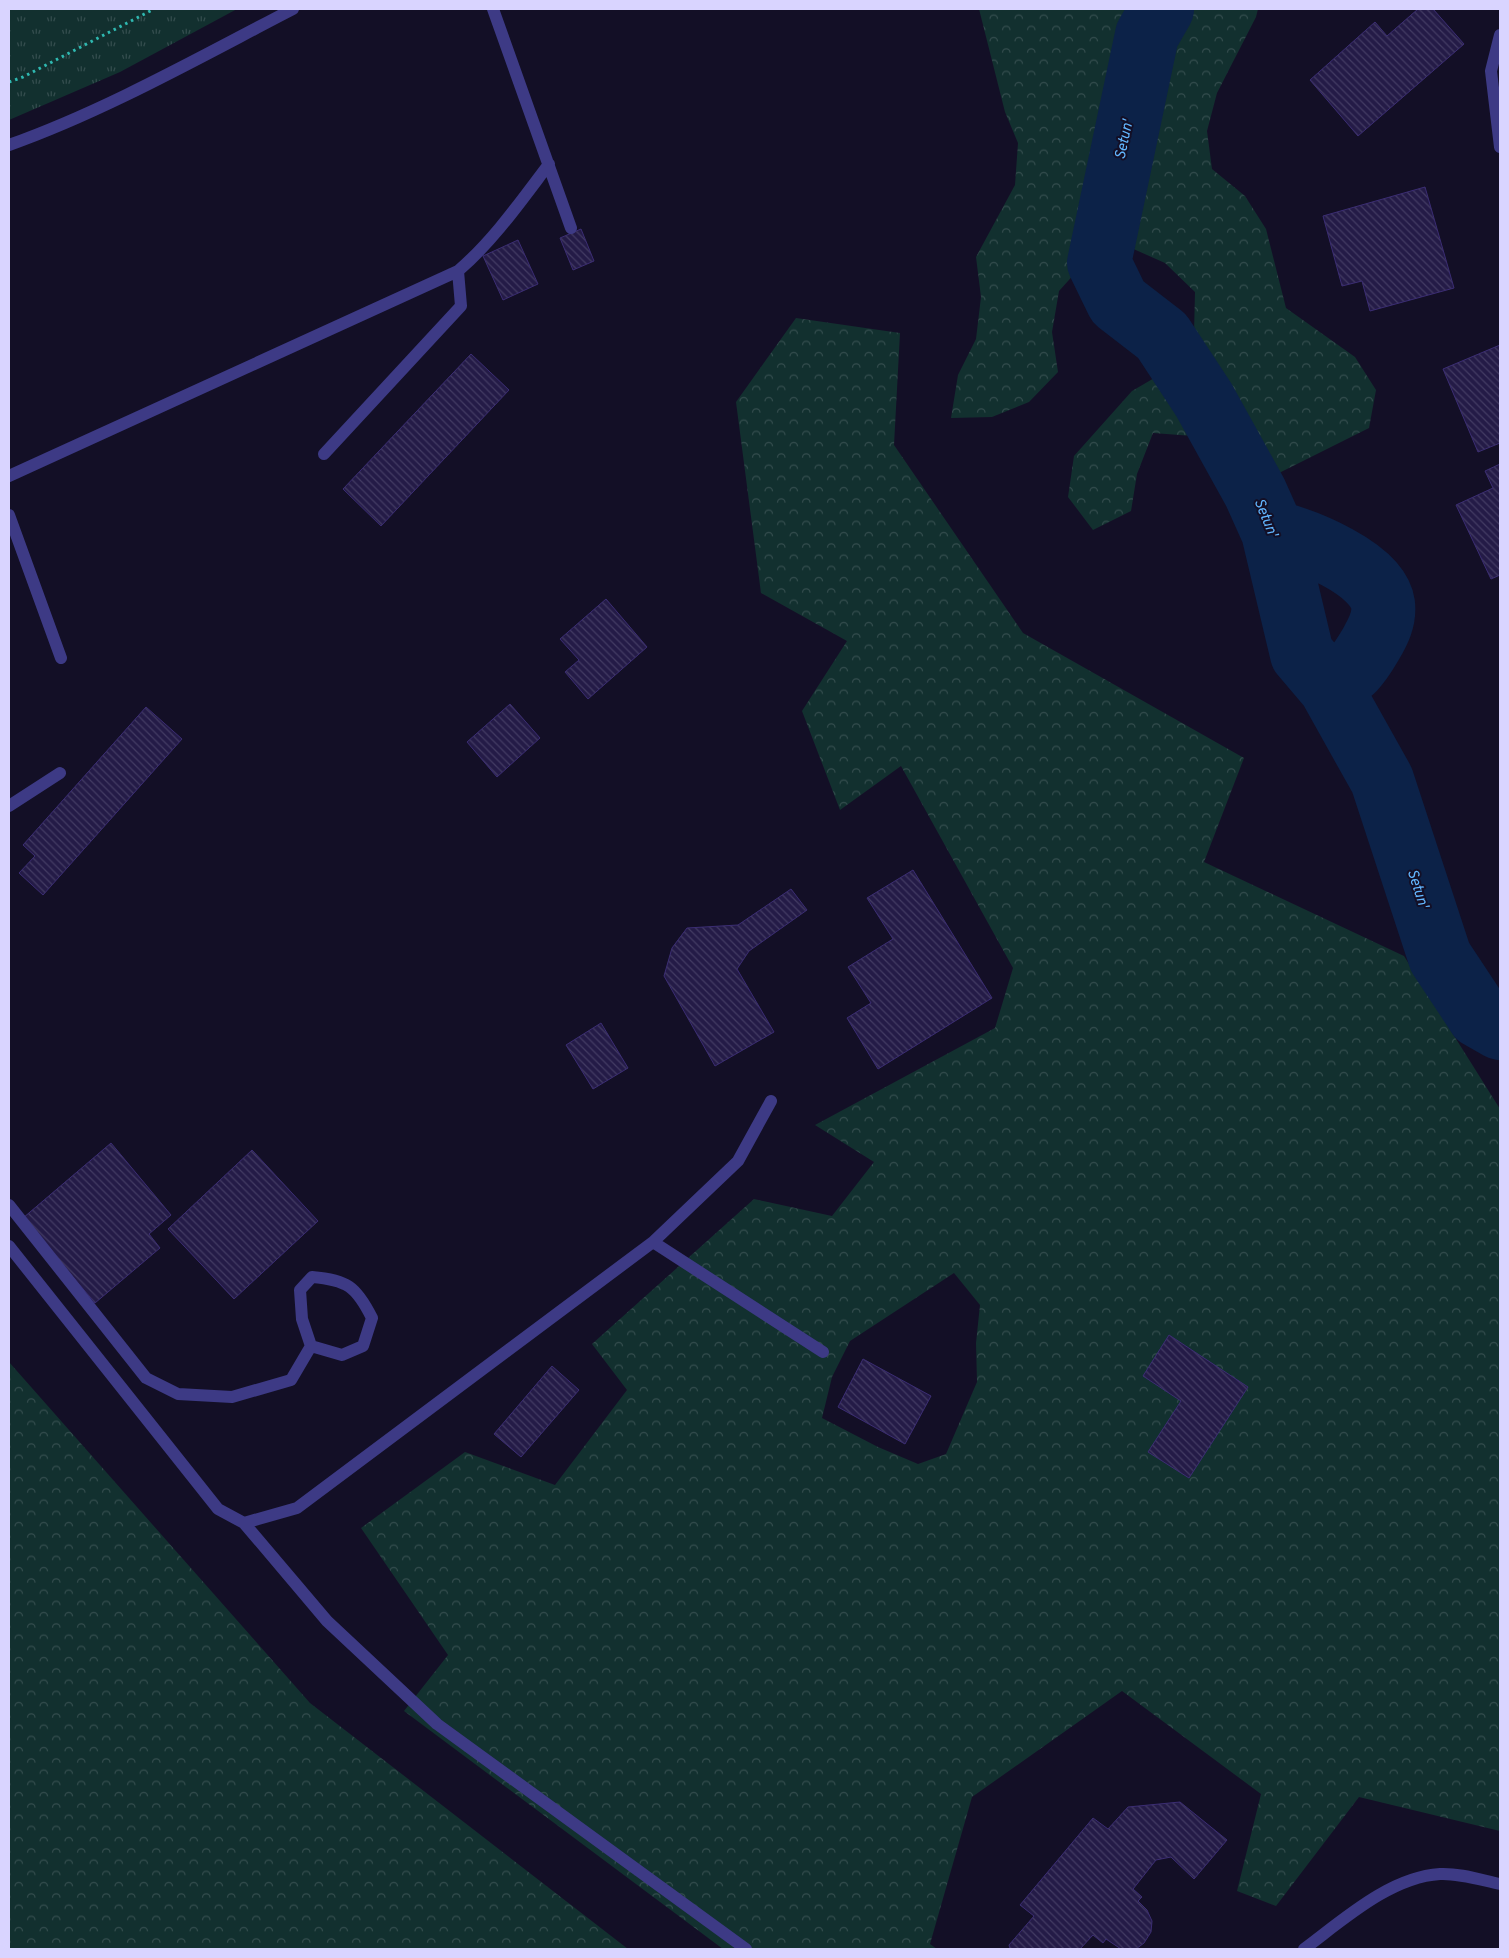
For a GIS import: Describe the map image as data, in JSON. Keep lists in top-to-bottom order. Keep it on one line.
{"water":["Setun'"]}
